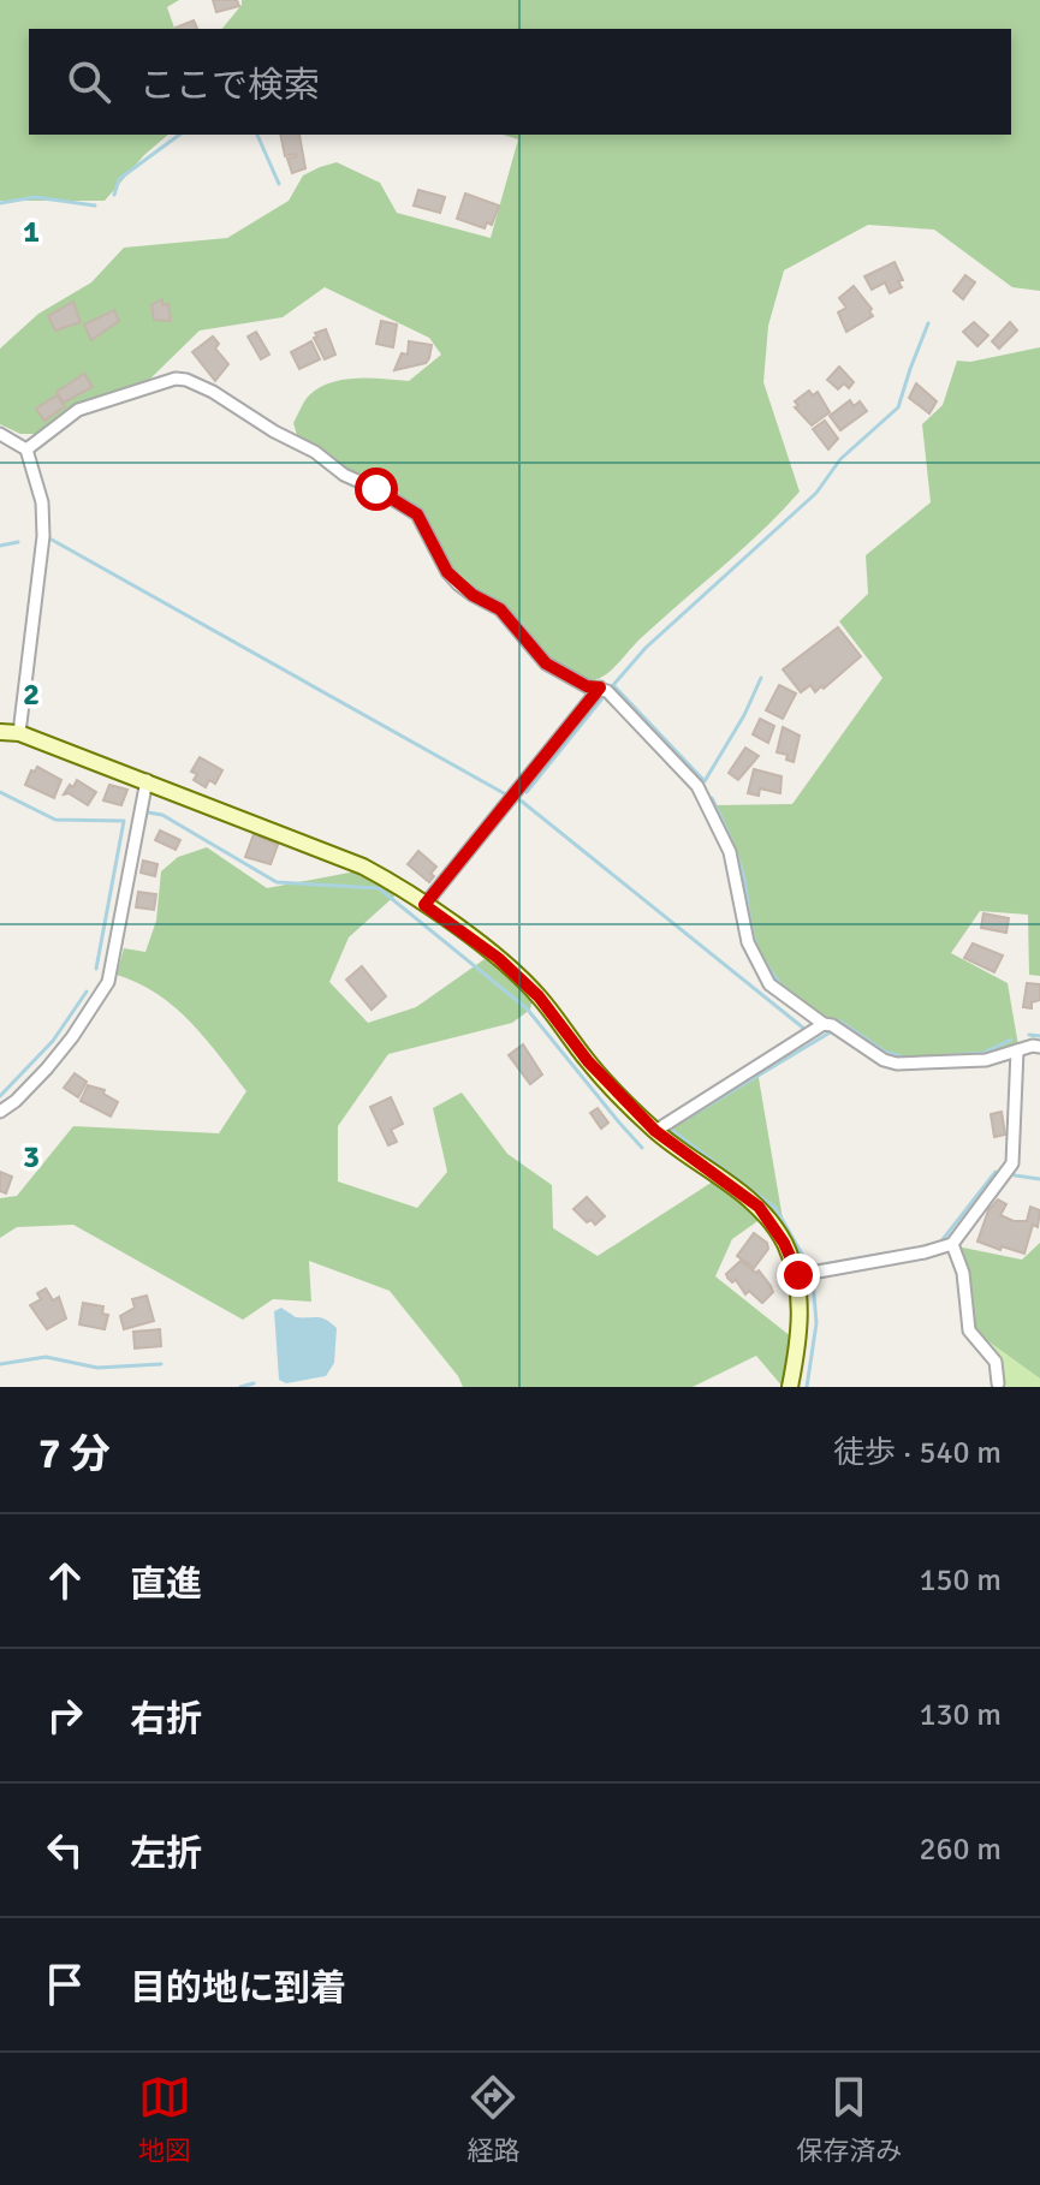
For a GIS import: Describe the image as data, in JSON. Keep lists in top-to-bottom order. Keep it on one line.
{"page":{"search":"ここで検索","heading":["7 分","徒歩 · 540 m"],"list":[["直進","150 m"],["右折","130 m"],["左折","260 m"],"目的地に到着"],"nav":["地図","経路","保存済み"]},"grid":{"rows":["1","2","3"]}}
